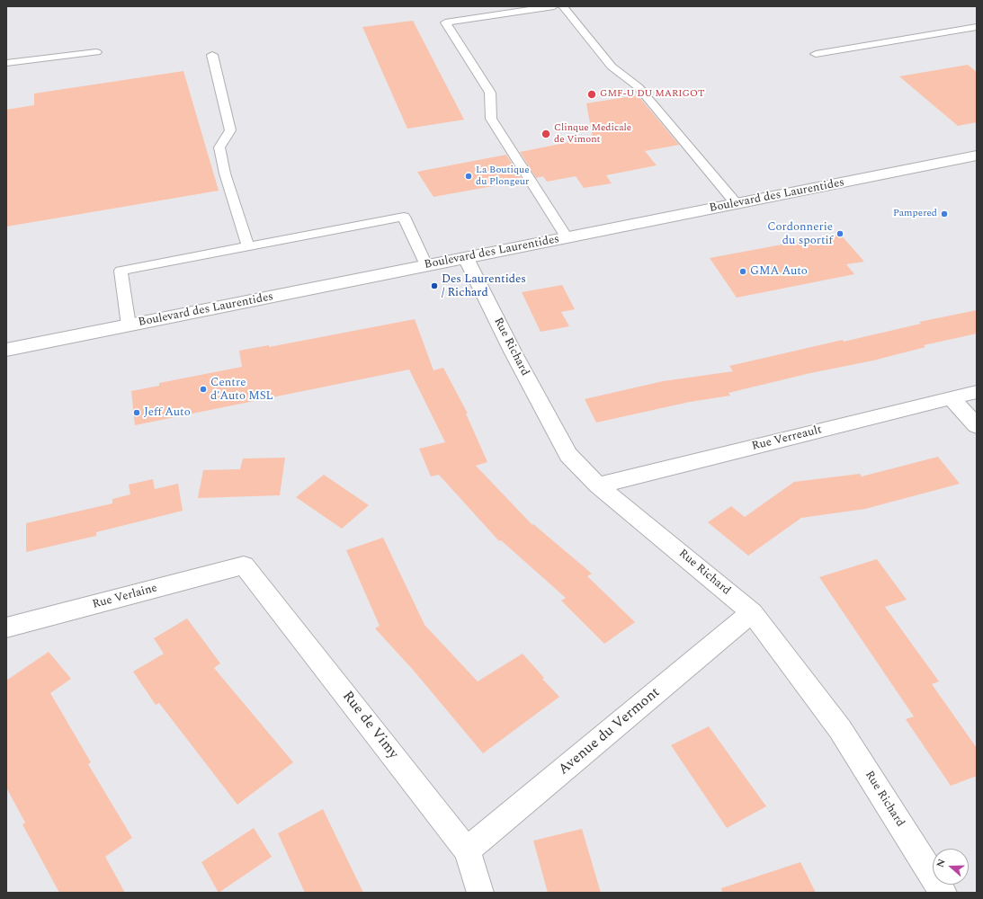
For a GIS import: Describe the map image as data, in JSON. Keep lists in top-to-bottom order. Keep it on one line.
{"streets":{"street":["Boulevard des Laurentides","Rue Richard","Rue Verreault","Rue Verlaine","Rue de Vimy","Avenue du Vermont"]},"crossings":[["Boulevard des Laurentides","Rue Richard"],["Rue Richard","Rue Verreault"],["Rue Richard","Avenue du Vermont"],["Rue Verlaine","Rue de Vimy"],["Rue de Vimy","Avenue du Vermont"]],"places":["GMF-U DU MARIGOT","Clinque Medicale de Vimont","La Boutique du Plongeur","Pampered","Cordonnerie du sportif","GMA Auto","Des Laurentides / Richard","Centre d'Auto MSL","Jeff Auto"],"north":"left"}
